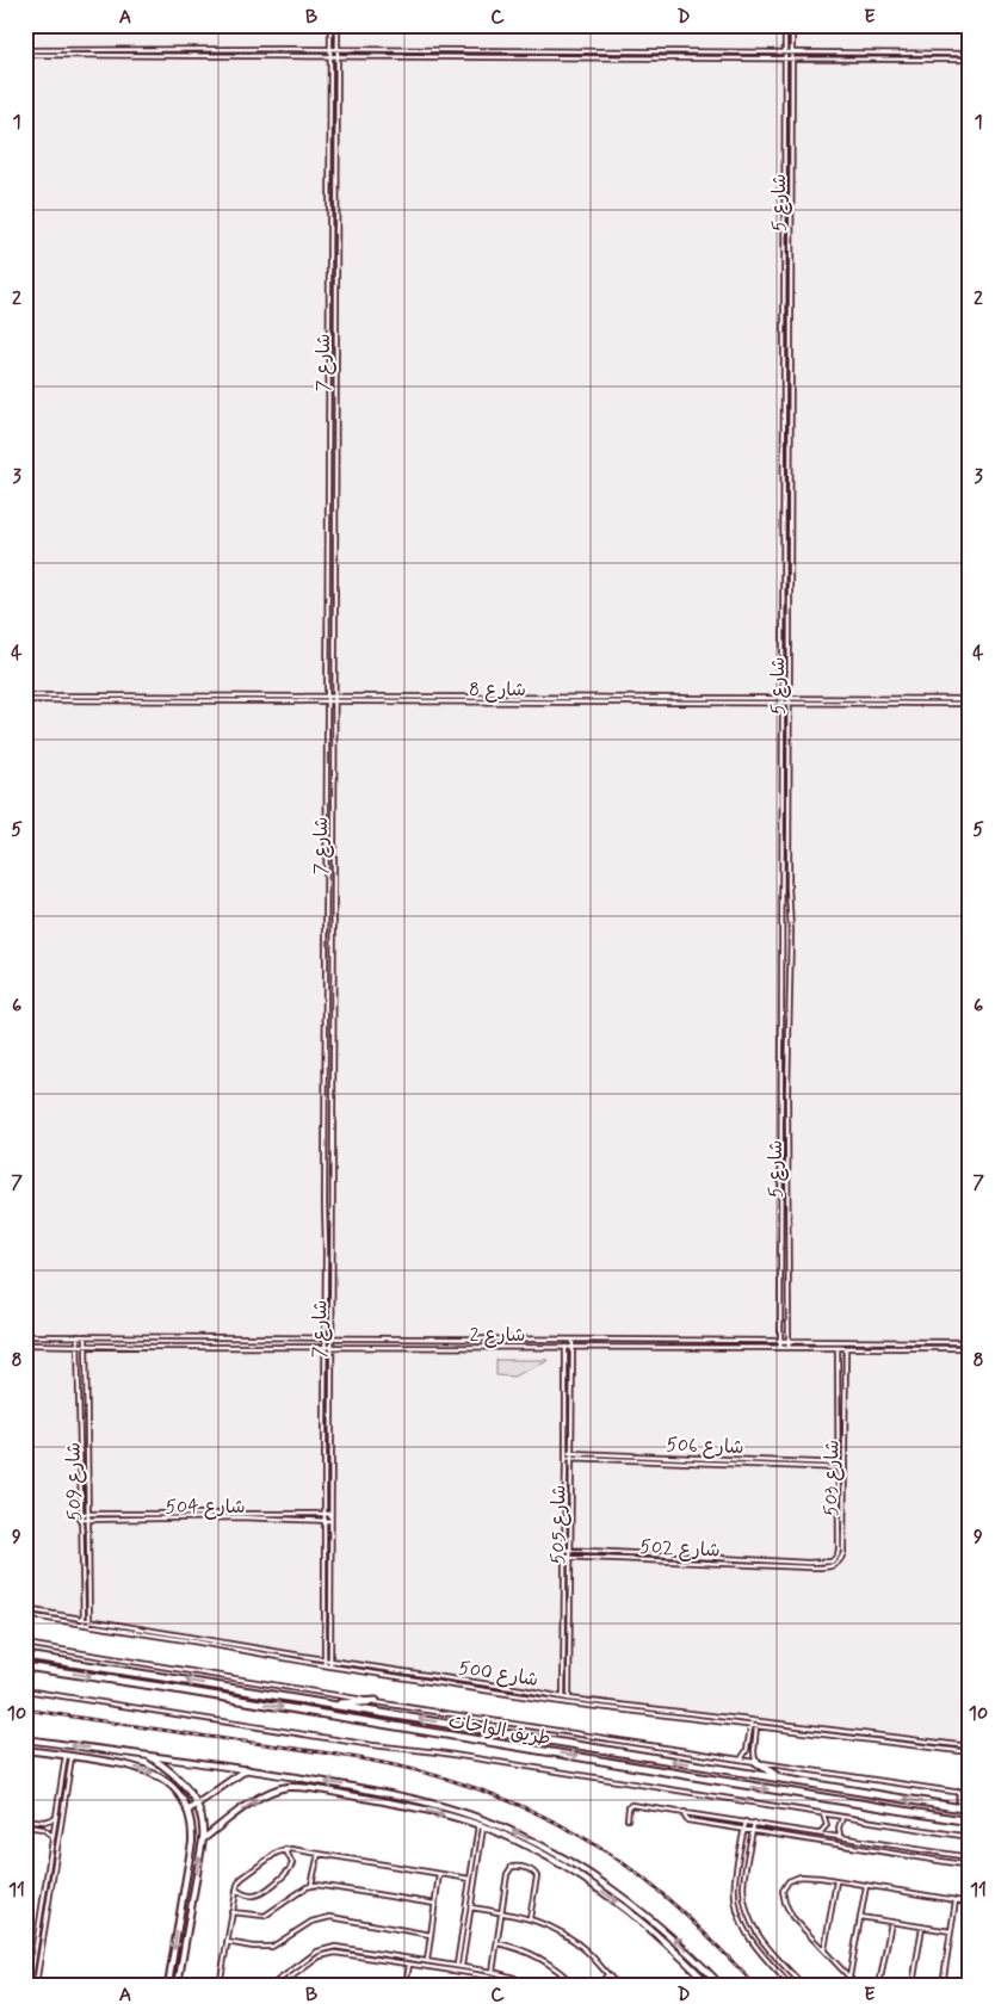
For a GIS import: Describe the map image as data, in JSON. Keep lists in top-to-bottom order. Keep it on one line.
{"streets":{"highway":["طريق الواحات"],"street":["شارع 5","شارع 7","شارع 8","شارع 2","شارع 506","شارع 503","شارع 509","شارع 504","شارع 505","شارع 502","شارع 500"]},"crossings":[["شارع 5","شارع 8"],["شارع 5","شارع 2"],["شارع 7","شارع 8"],["شارع 7","شارع 2"],["شارع 7","شارع 504"],["شارع 7","شارع 500"],["شارع 2","شارع 503"],["شارع 2","شارع 509"],["شارع 2","شارع 505"],["شارع 506","شارع 503"],["شارع 506","شارع 505"],["شارع 503","شارع 502"],["شارع 509","شارع 504"],["شارع 509","شارع 500"],["شارع 505","شارع 502"],["شارع 505","شارع 500"]],"grid":{"columns":["A","B","C","D","E"],"rows":["1","2","3","4","5","6","7","8","9","10","11"]}}
